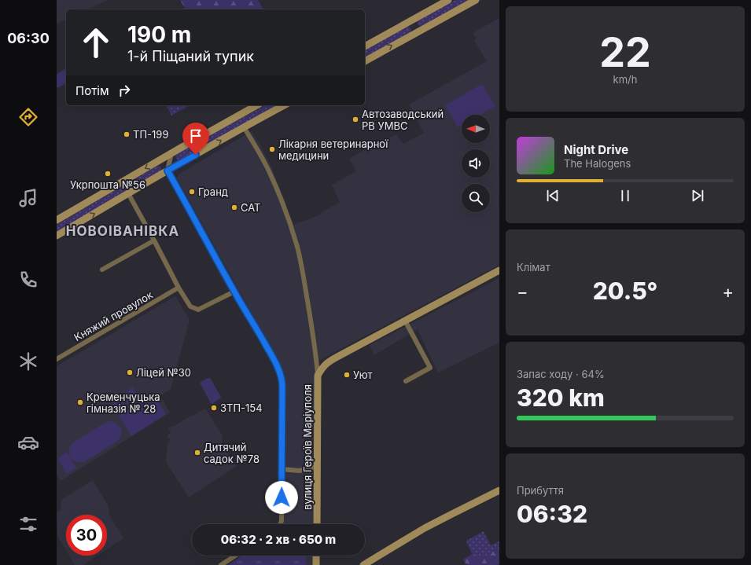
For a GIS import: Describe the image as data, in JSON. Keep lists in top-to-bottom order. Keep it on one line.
{"streets":{"main road":["вулиця Героїв Маріуполя"],"street":["Княжий провулок"]},"districts":["НОВОІВАНІВКА"],"places":["Автозаводський РВ УМВС","ТП-199","Лікарня ветеринарної медицини","Укрпошта №56","Гранд","САТ","Ліцей №30","Уют","Кременчуцька гімназія № 28","ЗТП-154","Дитячий садок №78"],"north":"left","page":{"tabs":"06:30","tile":[["22","km/h"],"Клімат",["Запас ходу · 64%","320 km"],["Прибуття","06:32"]],"turn":["190 m","1-й Піщаний тупик"],"then":"Потім","song":["Night Drive","The Halogens"],"heat":["−","20.5°","+"],"limit":"30","trip":"06:32 · 2 хв · 650 m"}}
